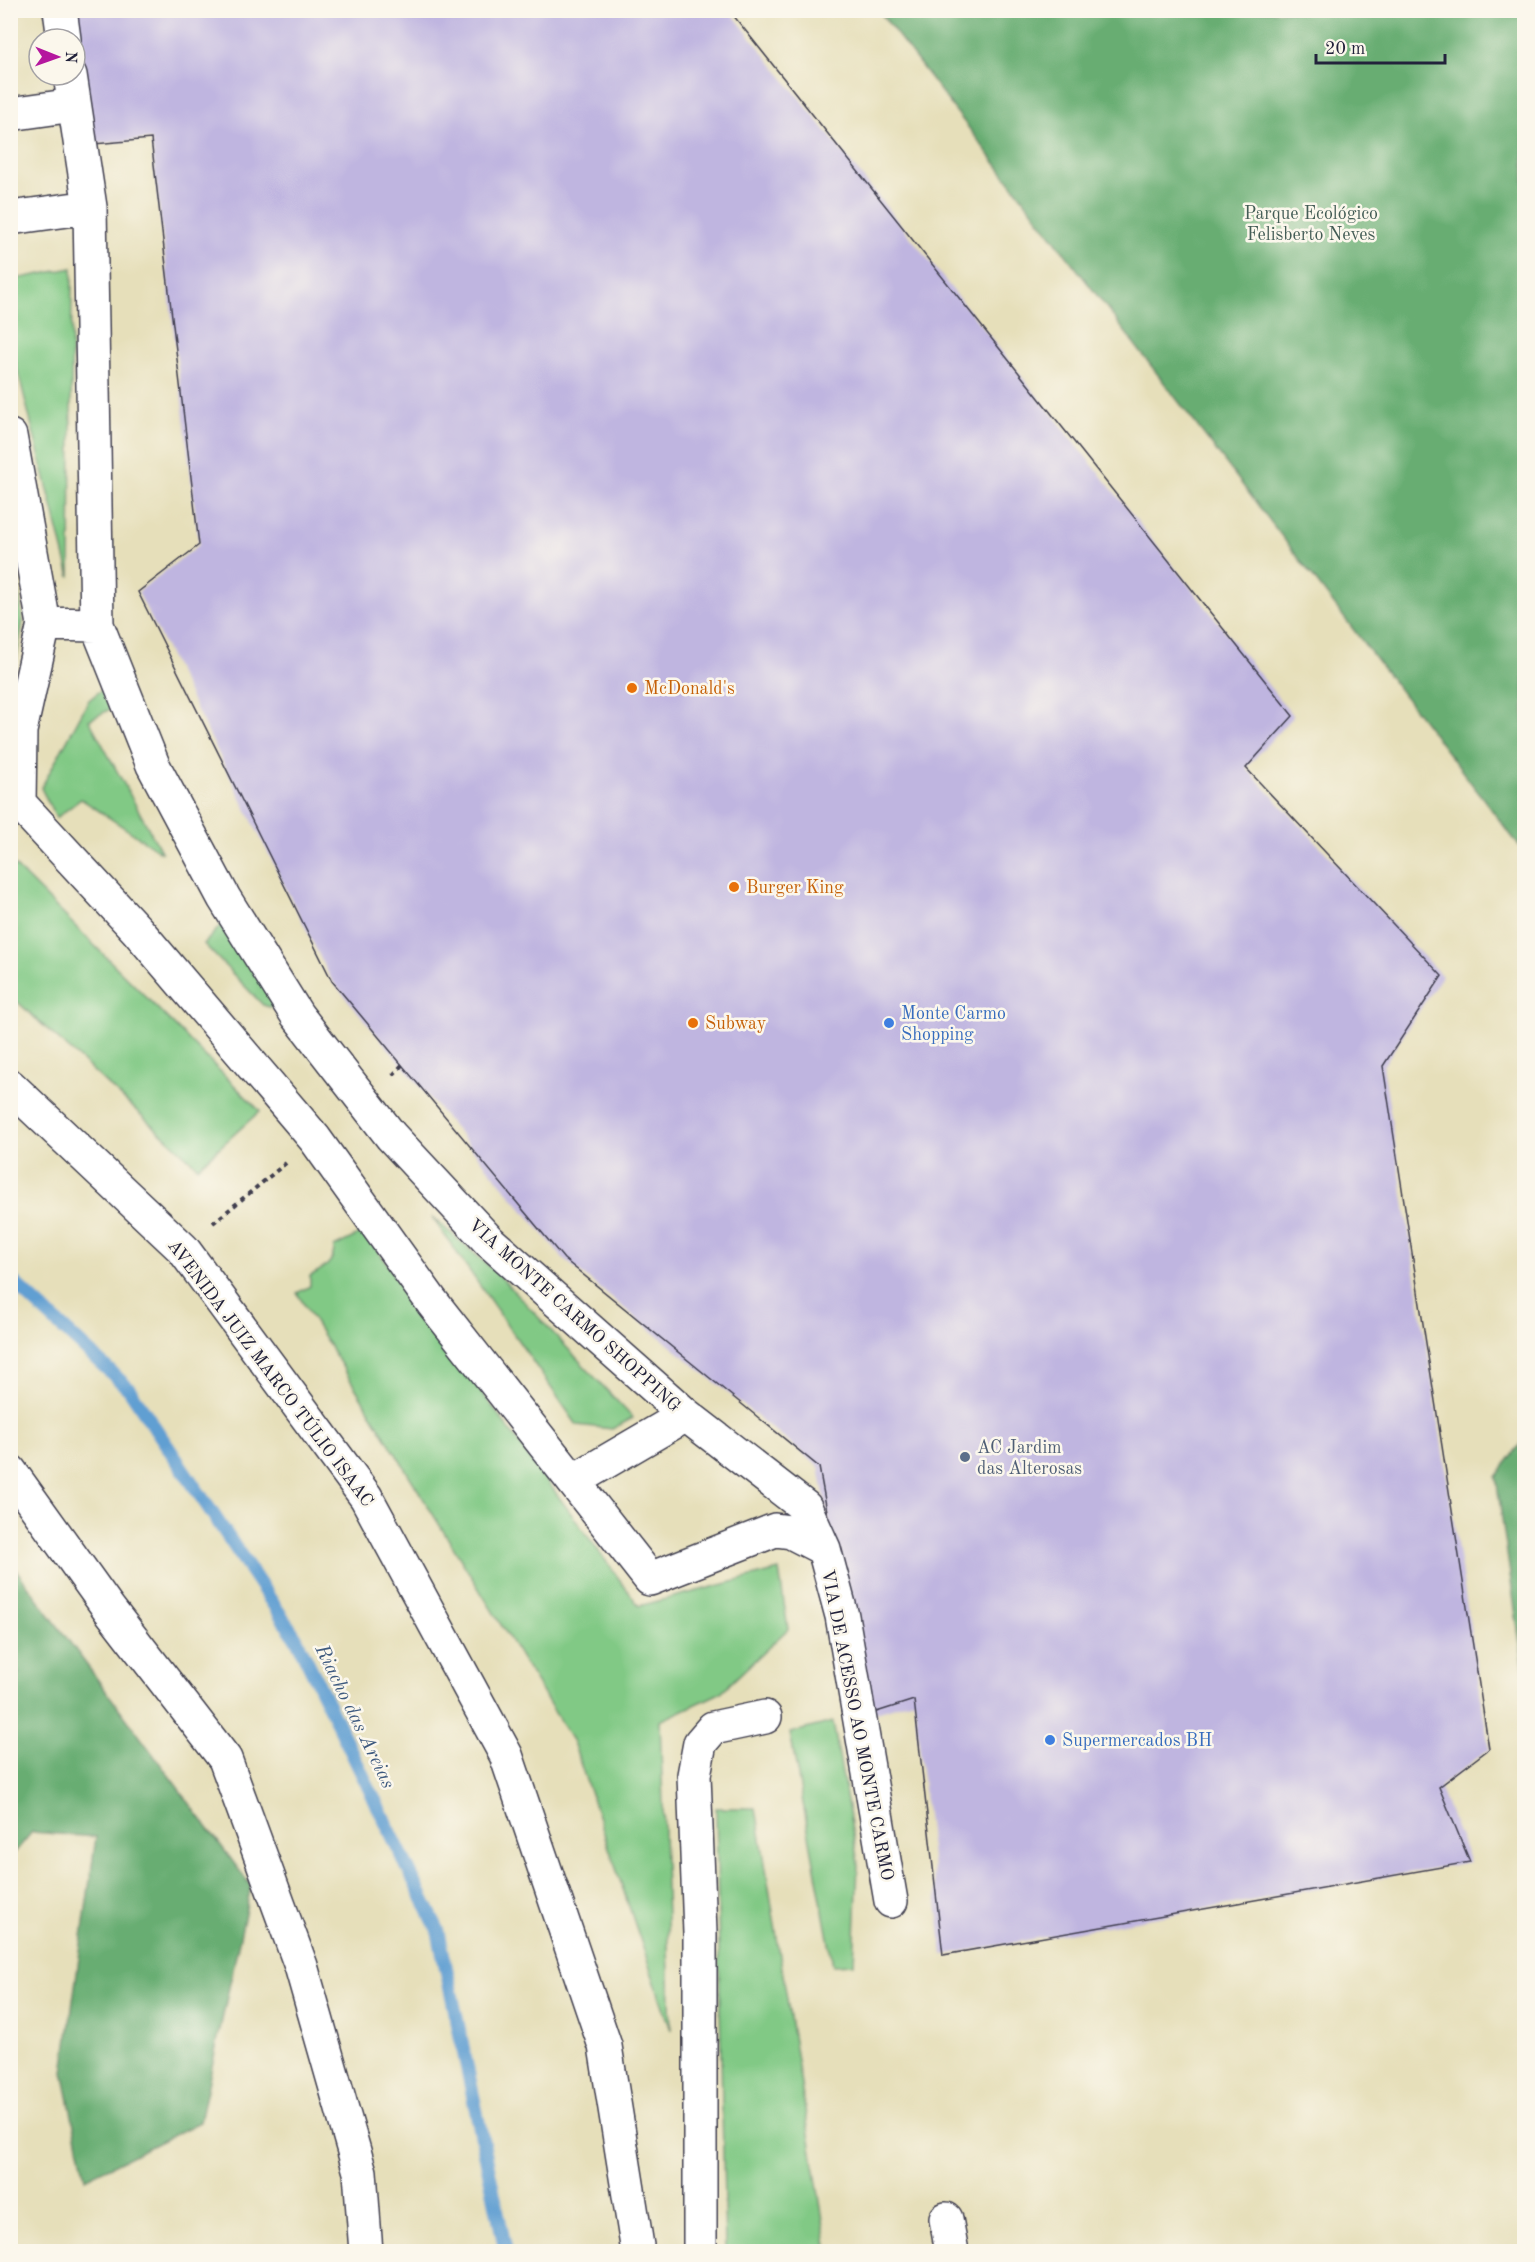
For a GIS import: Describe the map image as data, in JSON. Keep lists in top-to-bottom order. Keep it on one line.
{"streets":{"main road":["VIA MONTE CARMO SHOPPING","AVENIDA JUIZ MARCO TÚLIO ISAAC","VIA DE ACESSO AO MONTE CARMO"]},"crossings":[["VIA MONTE CARMO SHOPPING","VIA DE ACESSO AO MONTE CARMO"]],"water":["Riacho das Areias"],"parks":["Parque Ecológico Felisberto Neves"],"places":["McDonald's","Burger King","Subway","Monte Carmo Shopping","AC Jardim das Alterosas","Supermercados BH"],"scale_bar":"20 m","north":"right"}
